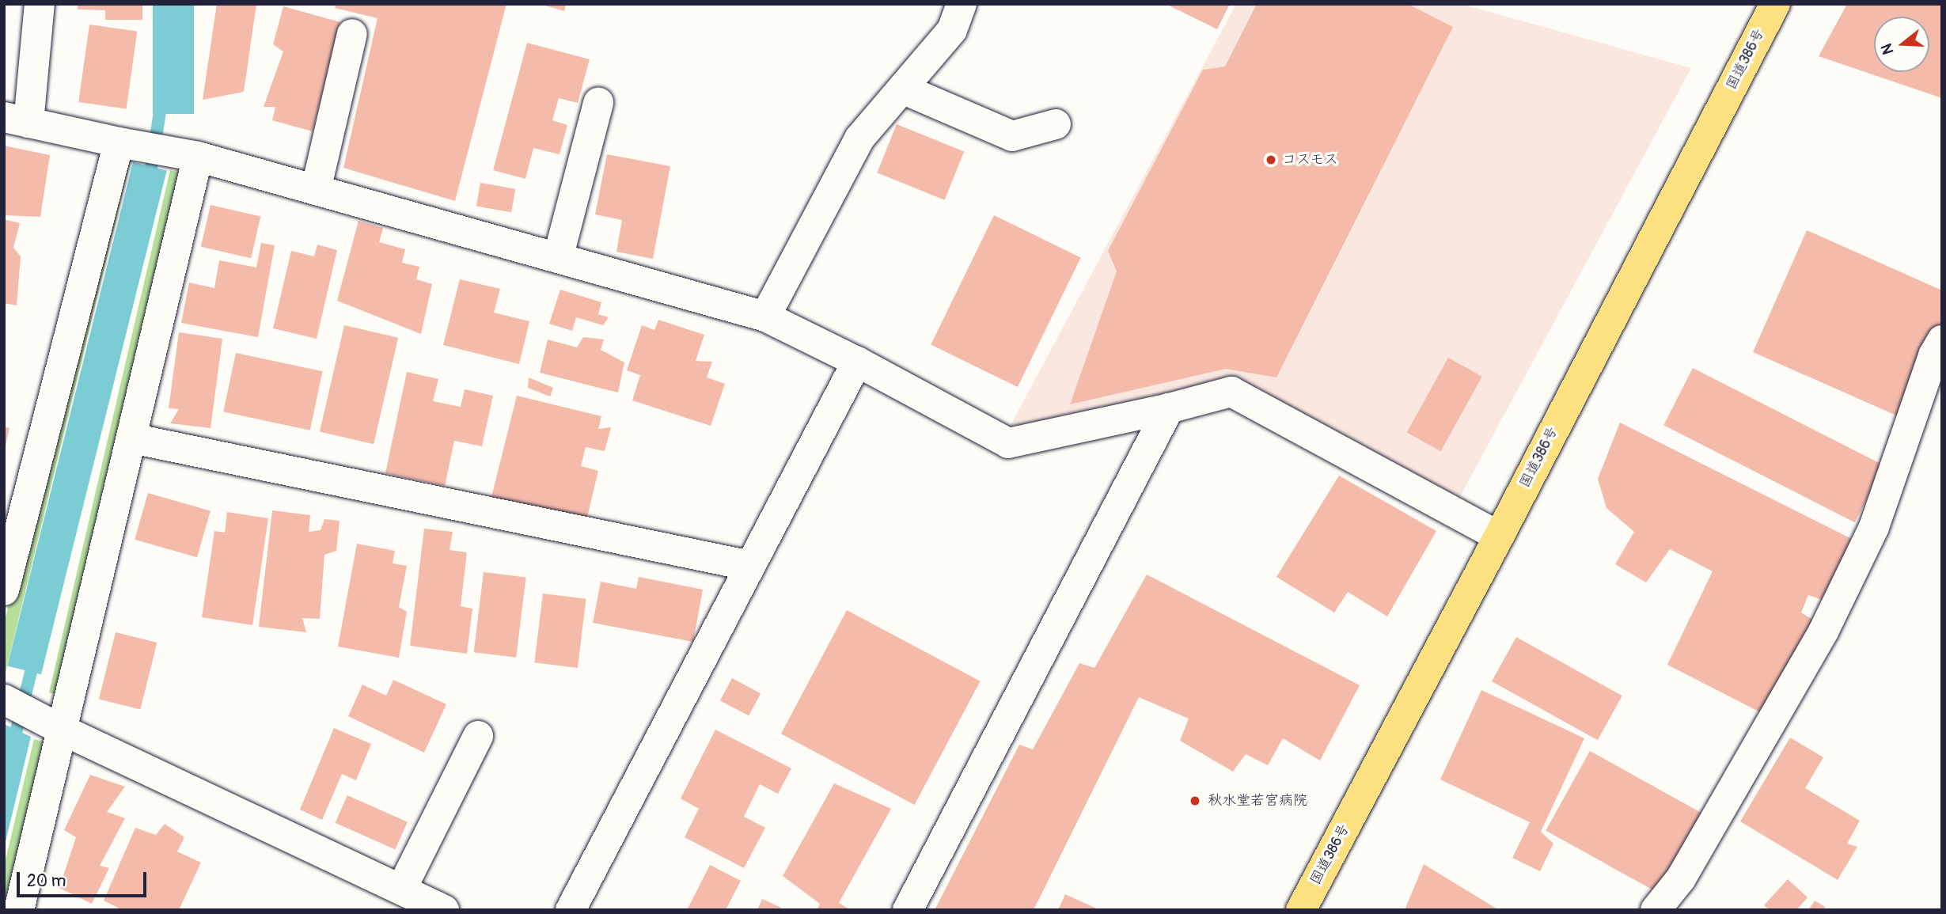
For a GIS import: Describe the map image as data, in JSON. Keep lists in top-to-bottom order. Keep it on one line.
{"streets":{"highway":["国道386号"]},"places":["コスモス","秋水堂若宮病院"],"scale_bar":"20 m","north":"left"}
